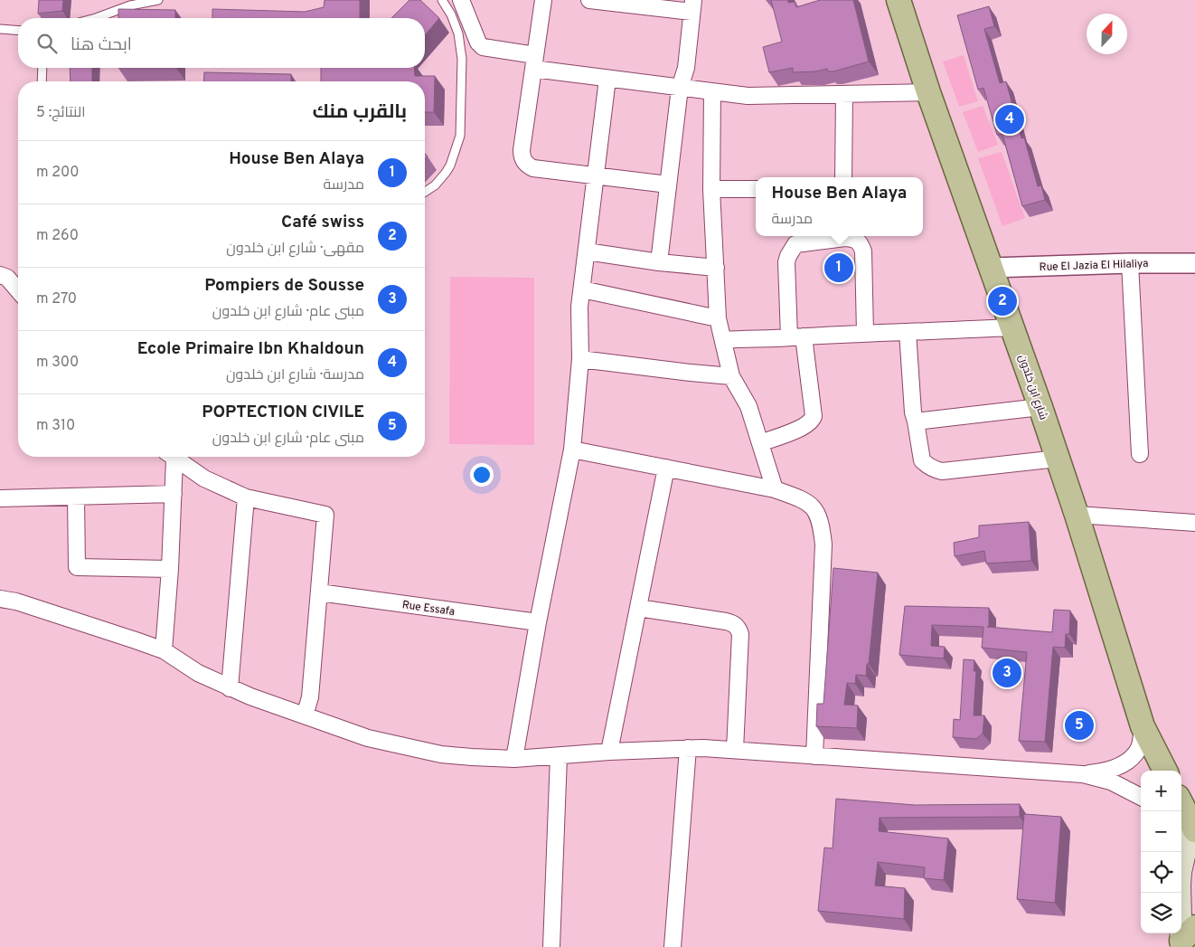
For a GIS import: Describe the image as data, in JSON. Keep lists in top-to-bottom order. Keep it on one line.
{"streets":{"main road":["شارع ابن خلدون"],"street":["Rue El Jazia El Hilaliya","Rue Essafa"]},"crossings":[["Rue El Jazia El Hilaliya","شارع ابن خلدون"]],"north":"top","page":{"search":"ابحث هنا","heading":["بالقرب منك","النتائج: 5"],"pins":["4","1","2","3","5"],"list":[{"mark":"1","name":"House Ben Alaya","note":"مدرسة","value":"200 m"},{"mark":"2","name":"Café swiss","note":"مقهى · شارع ابن خلدون","value":"260 m"},{"mark":"3","name":"Pompiers de Sousse","note":"مبنى عام · شارع ابن خلدون","value":"270 m"},{"mark":"4","name":"Ecole Primaire Ibn Khaldoun","note":"مدرسة · شارع ابن خلدون","value":"300 m"},{"mark":"5","name":"POPTECTION CIVILE","note":"مبنى عام · شارع ابن خلدون","value":"310 m"}],"popup":["House Ben Alaya","مدرسة"],"map_buttons":["+","−"]}}
